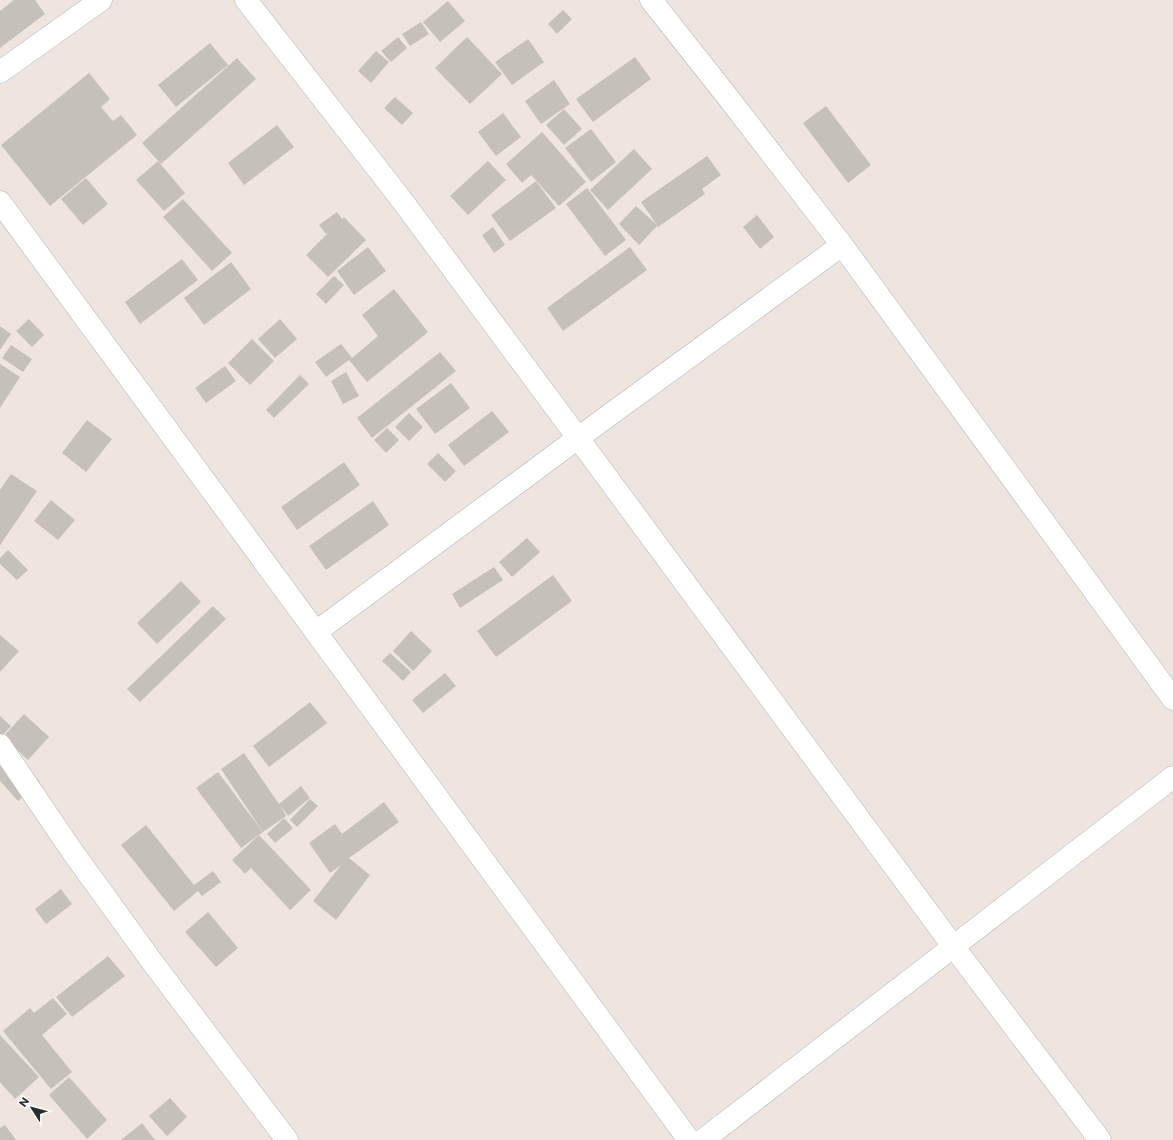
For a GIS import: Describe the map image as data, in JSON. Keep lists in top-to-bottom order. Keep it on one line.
{"north":"top left"}
